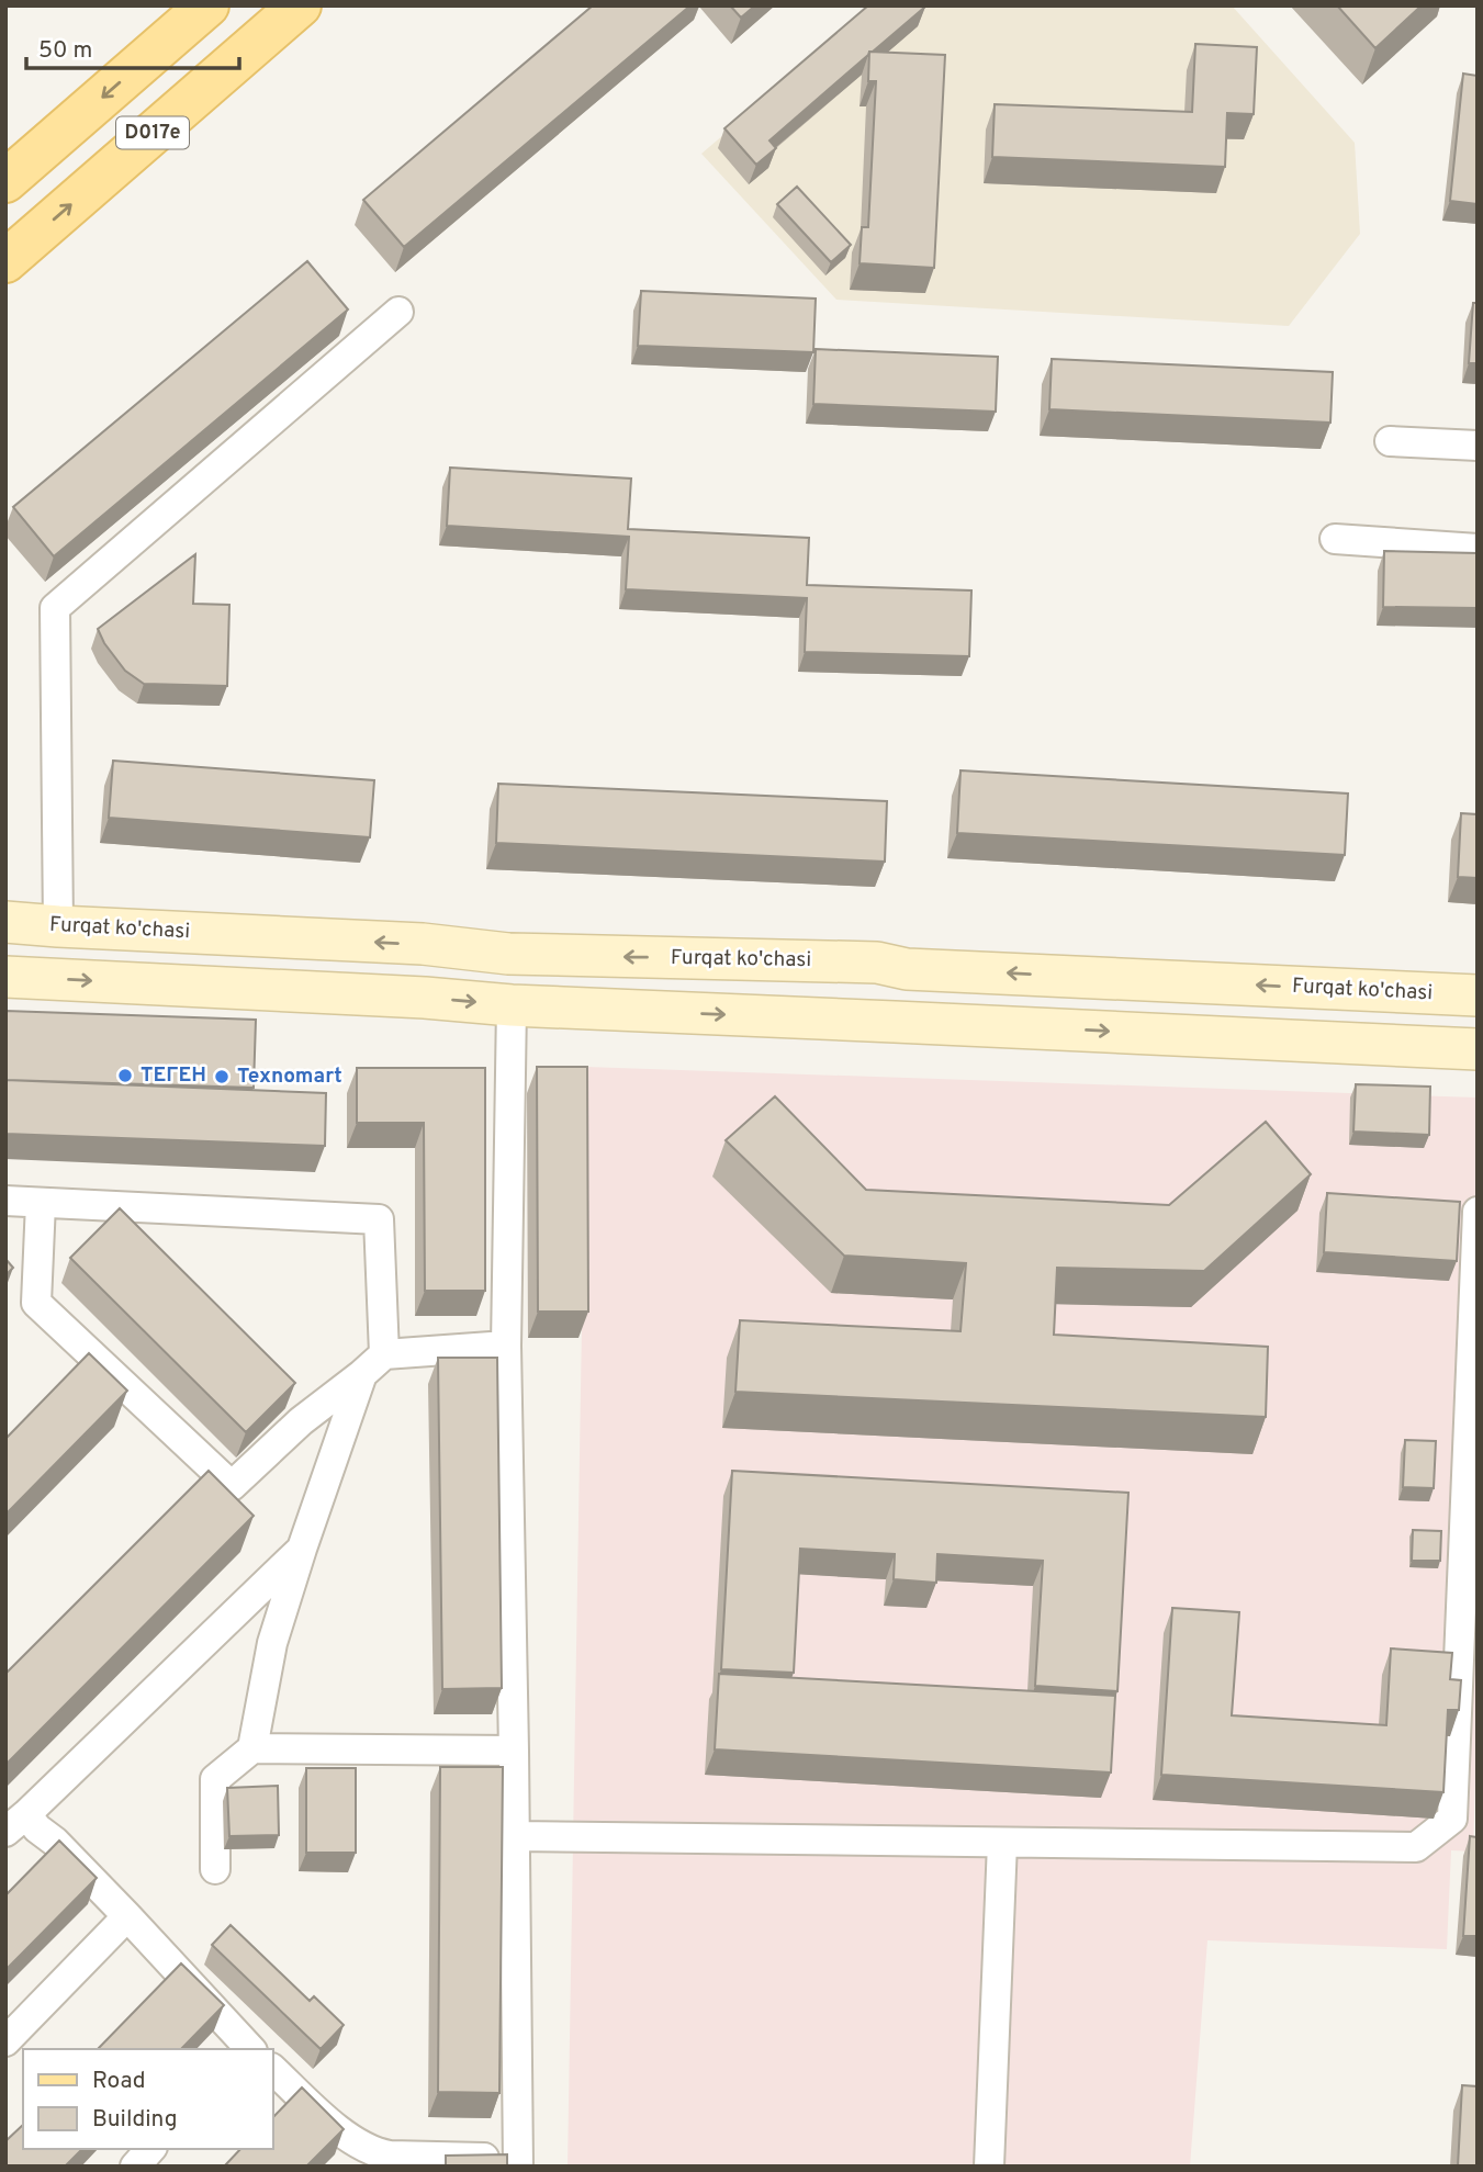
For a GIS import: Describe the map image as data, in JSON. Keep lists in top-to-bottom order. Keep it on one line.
{"streets":{"main road":["D017e","Furqat ko'chasi"]},"places":["ТЕГЕН","Texnomart"],"legend":["Road","Building"],"scale_bar":"50 m"}
